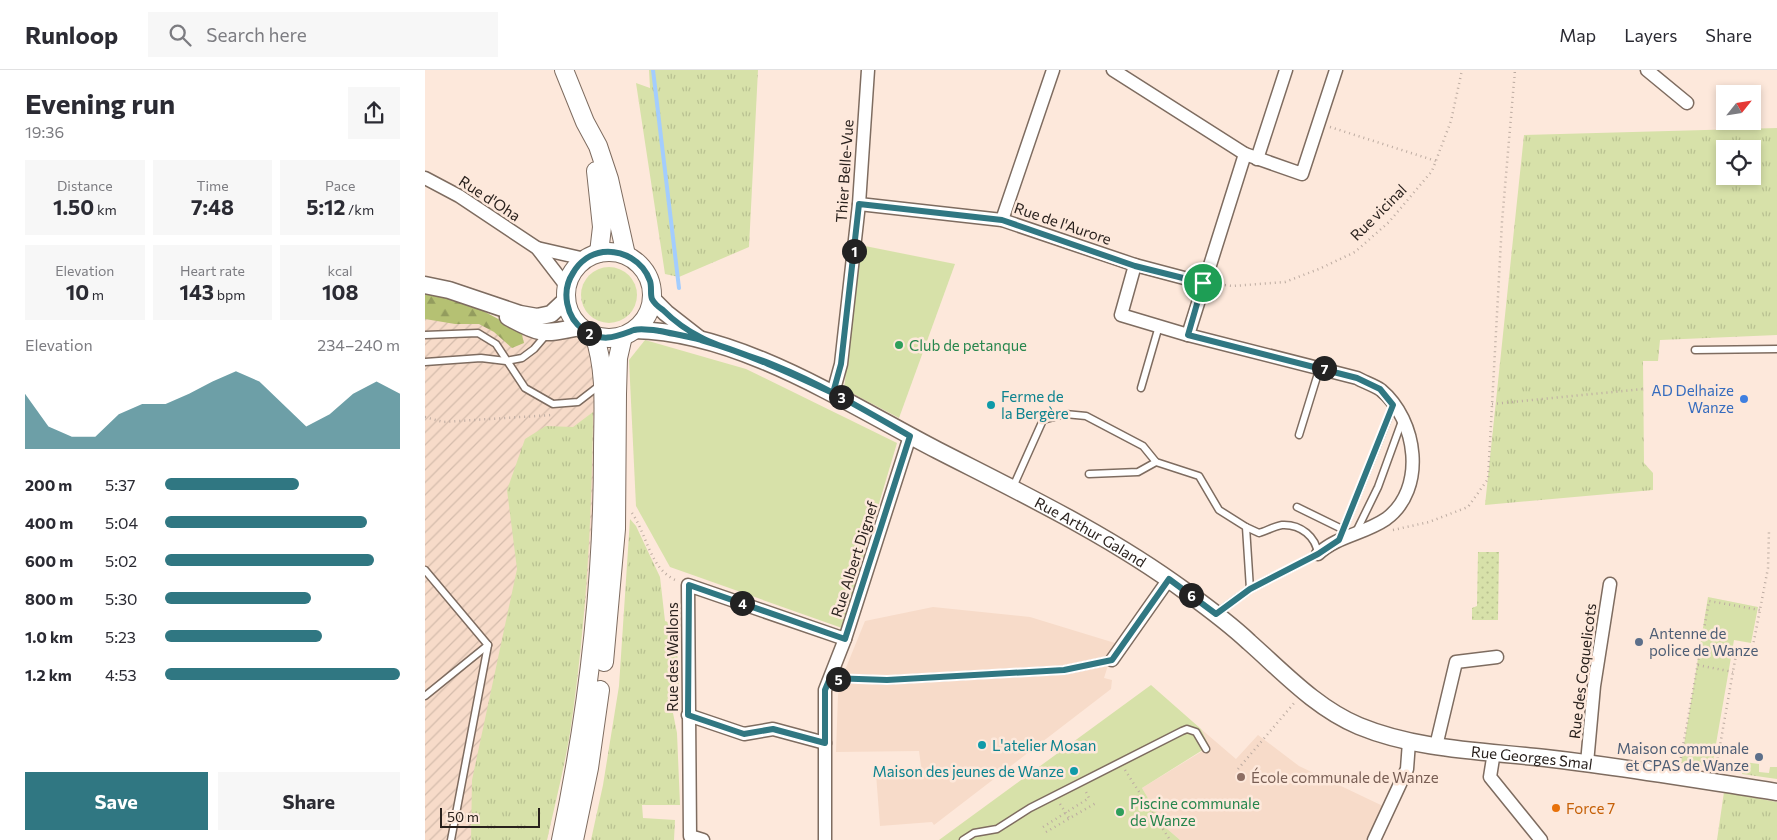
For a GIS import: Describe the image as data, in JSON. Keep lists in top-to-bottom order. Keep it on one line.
{"streets":{"street":["Thier Belle-Vue","Rue d'Oha","Rue de l'Aurore","Rue Arthur Galand","Rue Albert Dignef","Rue des Wallons","Rue des Coquelicots","Rue Georges Smal"],"path":["Rue vicinal"]},"crossings":[["Thier Belle-Vue","Rue de l'Aurore"],["Thier Belle-Vue","Rue Arthur Galand"],["Rue vicinal","Rue de l'Aurore"],["Rue Arthur Galand","Rue Albert Dignef"],["Rue Arthur Galand","Rue Georges Smal"],["Rue Albert Dignef","Rue des Wallons"],["Rue des Coquelicots","Rue Georges Smal"]],"places":["Club de petanque","AD Delhaize Wanze","Ferme de la Bergère","Antenne de police de Wanze","L'atelier Mosan","Maison communale et CPAS de Wanze","Maison des jeunes de Wanze","École communale de Wanze","Force 7","Piscine communale de Wanze"],"scale_bar":"50 m","north":"top right","page":{"header":"Runloop","search":"Search here","nav":["Map","Layers","Share"],"heading":["Evening run","19:36"],"stats":[["Distance","1.50 km"],["Time","7:48"],["Pace","5:12 /km"],["Elevation","10 m"],["Heart rate","143 bpm"],["kcal","108"]],"pins":["1","2","7","3","6","4","5"],"chart":["Elevation","234–240 m"],"list":[{"name":"200 m","note":"5:37"},{"name":"400 m","note":"5:04"},{"name":"600 m","note":"5:02"},{"name":"800 m","note":"5:30"},{"name":"1.0 km","note":"5:23"},{"name":"1.2 km","note":"4:53"}],"buttons":["Save","Share"],"scale":"50 m"}}
